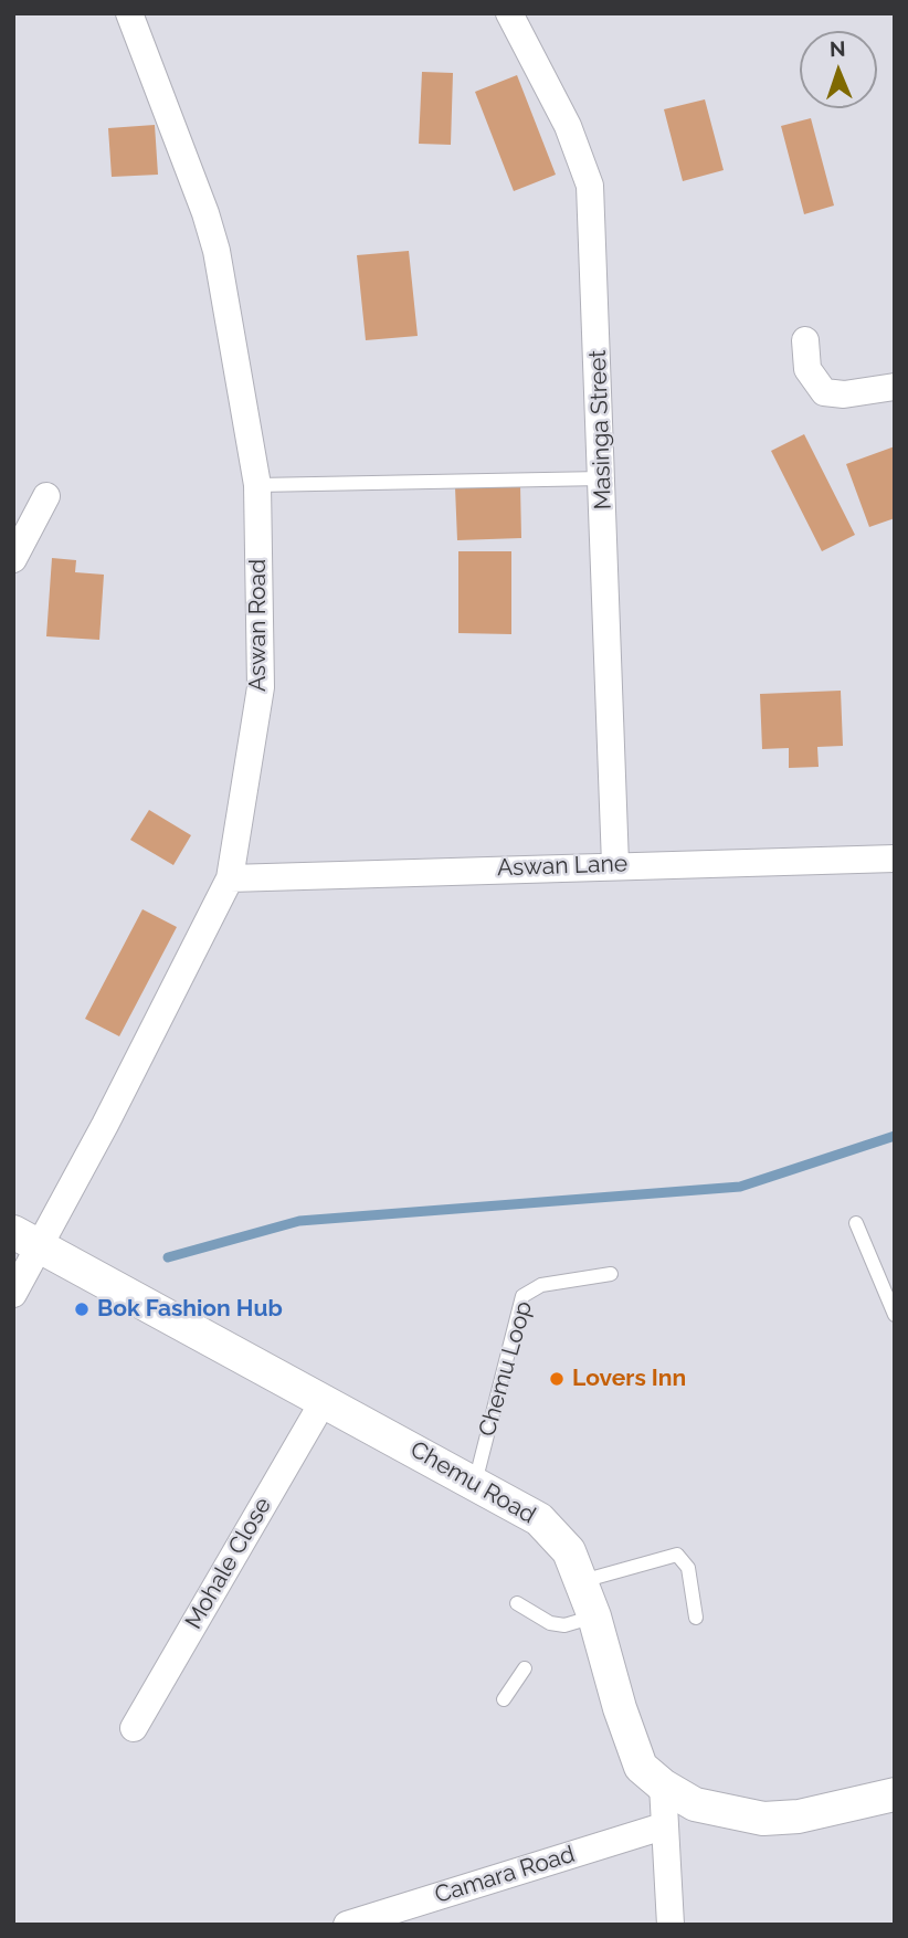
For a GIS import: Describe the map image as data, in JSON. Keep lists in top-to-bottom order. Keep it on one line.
{"streets":{"street":["Masinga Street","Aswan Road","Aswan Lane","Chemu Road","Mohale Close","Camara Road"],"lane":["Chemu Loop"]},"crossings":[["Masinga Street","Aswan Lane"],["Aswan Road","Aswan Lane"],["Aswan Road","Chemu Road"],["Chemu Loop","Chemu Road"],["Chemu Road","Mohale Close"]],"places":["Bok Fashion Hub","Lovers Inn"],"north":"top"}
